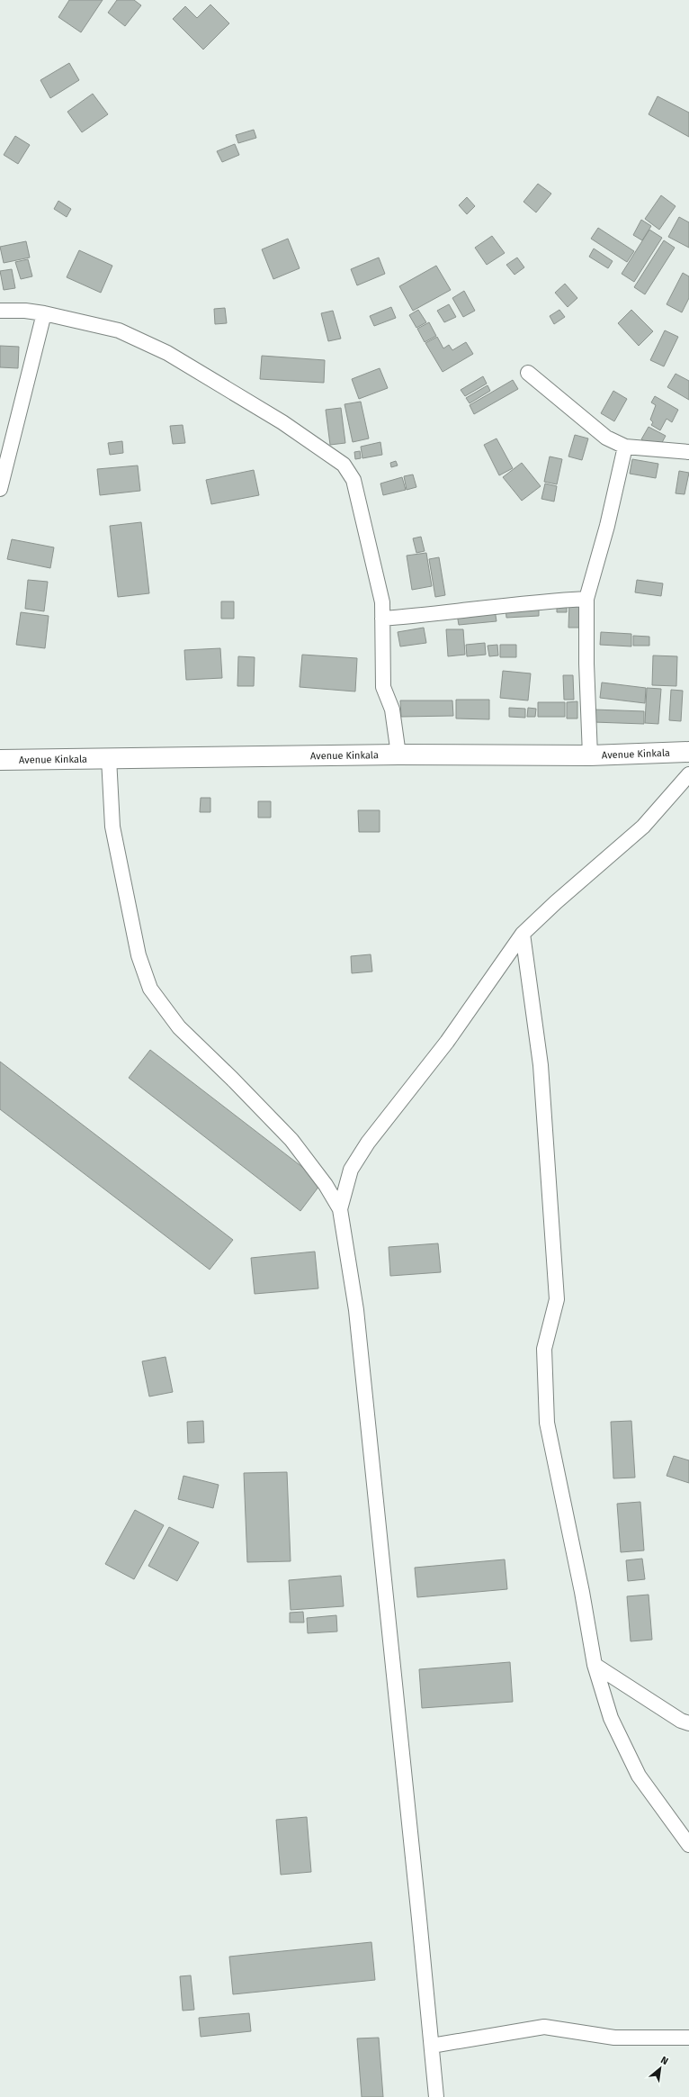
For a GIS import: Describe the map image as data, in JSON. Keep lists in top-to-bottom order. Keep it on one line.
{"streets":{"main road":["Avenue Kinkala"]},"north":"top right"}
